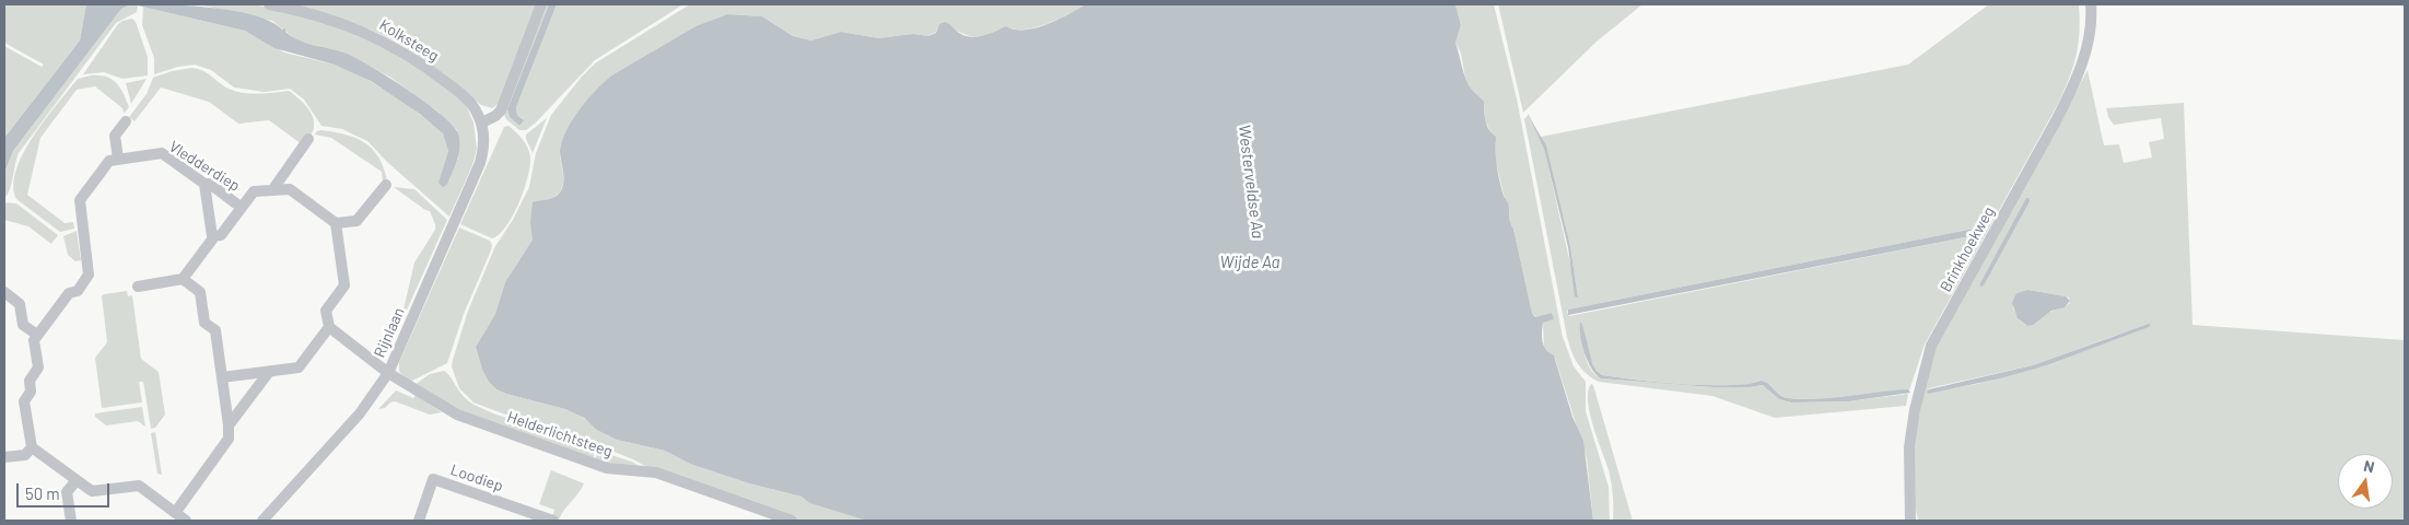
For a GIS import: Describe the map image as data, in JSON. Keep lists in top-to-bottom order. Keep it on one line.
{"streets":{"street":["Kolksteeg","Vledderdiep","Brinkhoekweg","Rijnlaan","Helderlichtsteeg","Loodiep"]},"crossings":[["Kolksteeg","Rijnlaan"],["Rijnlaan","Helderlichtsteeg"]],"water":["Westerveldse Aa","Wijde Aa"],"scale_bar":"50 m","north":"top"}
